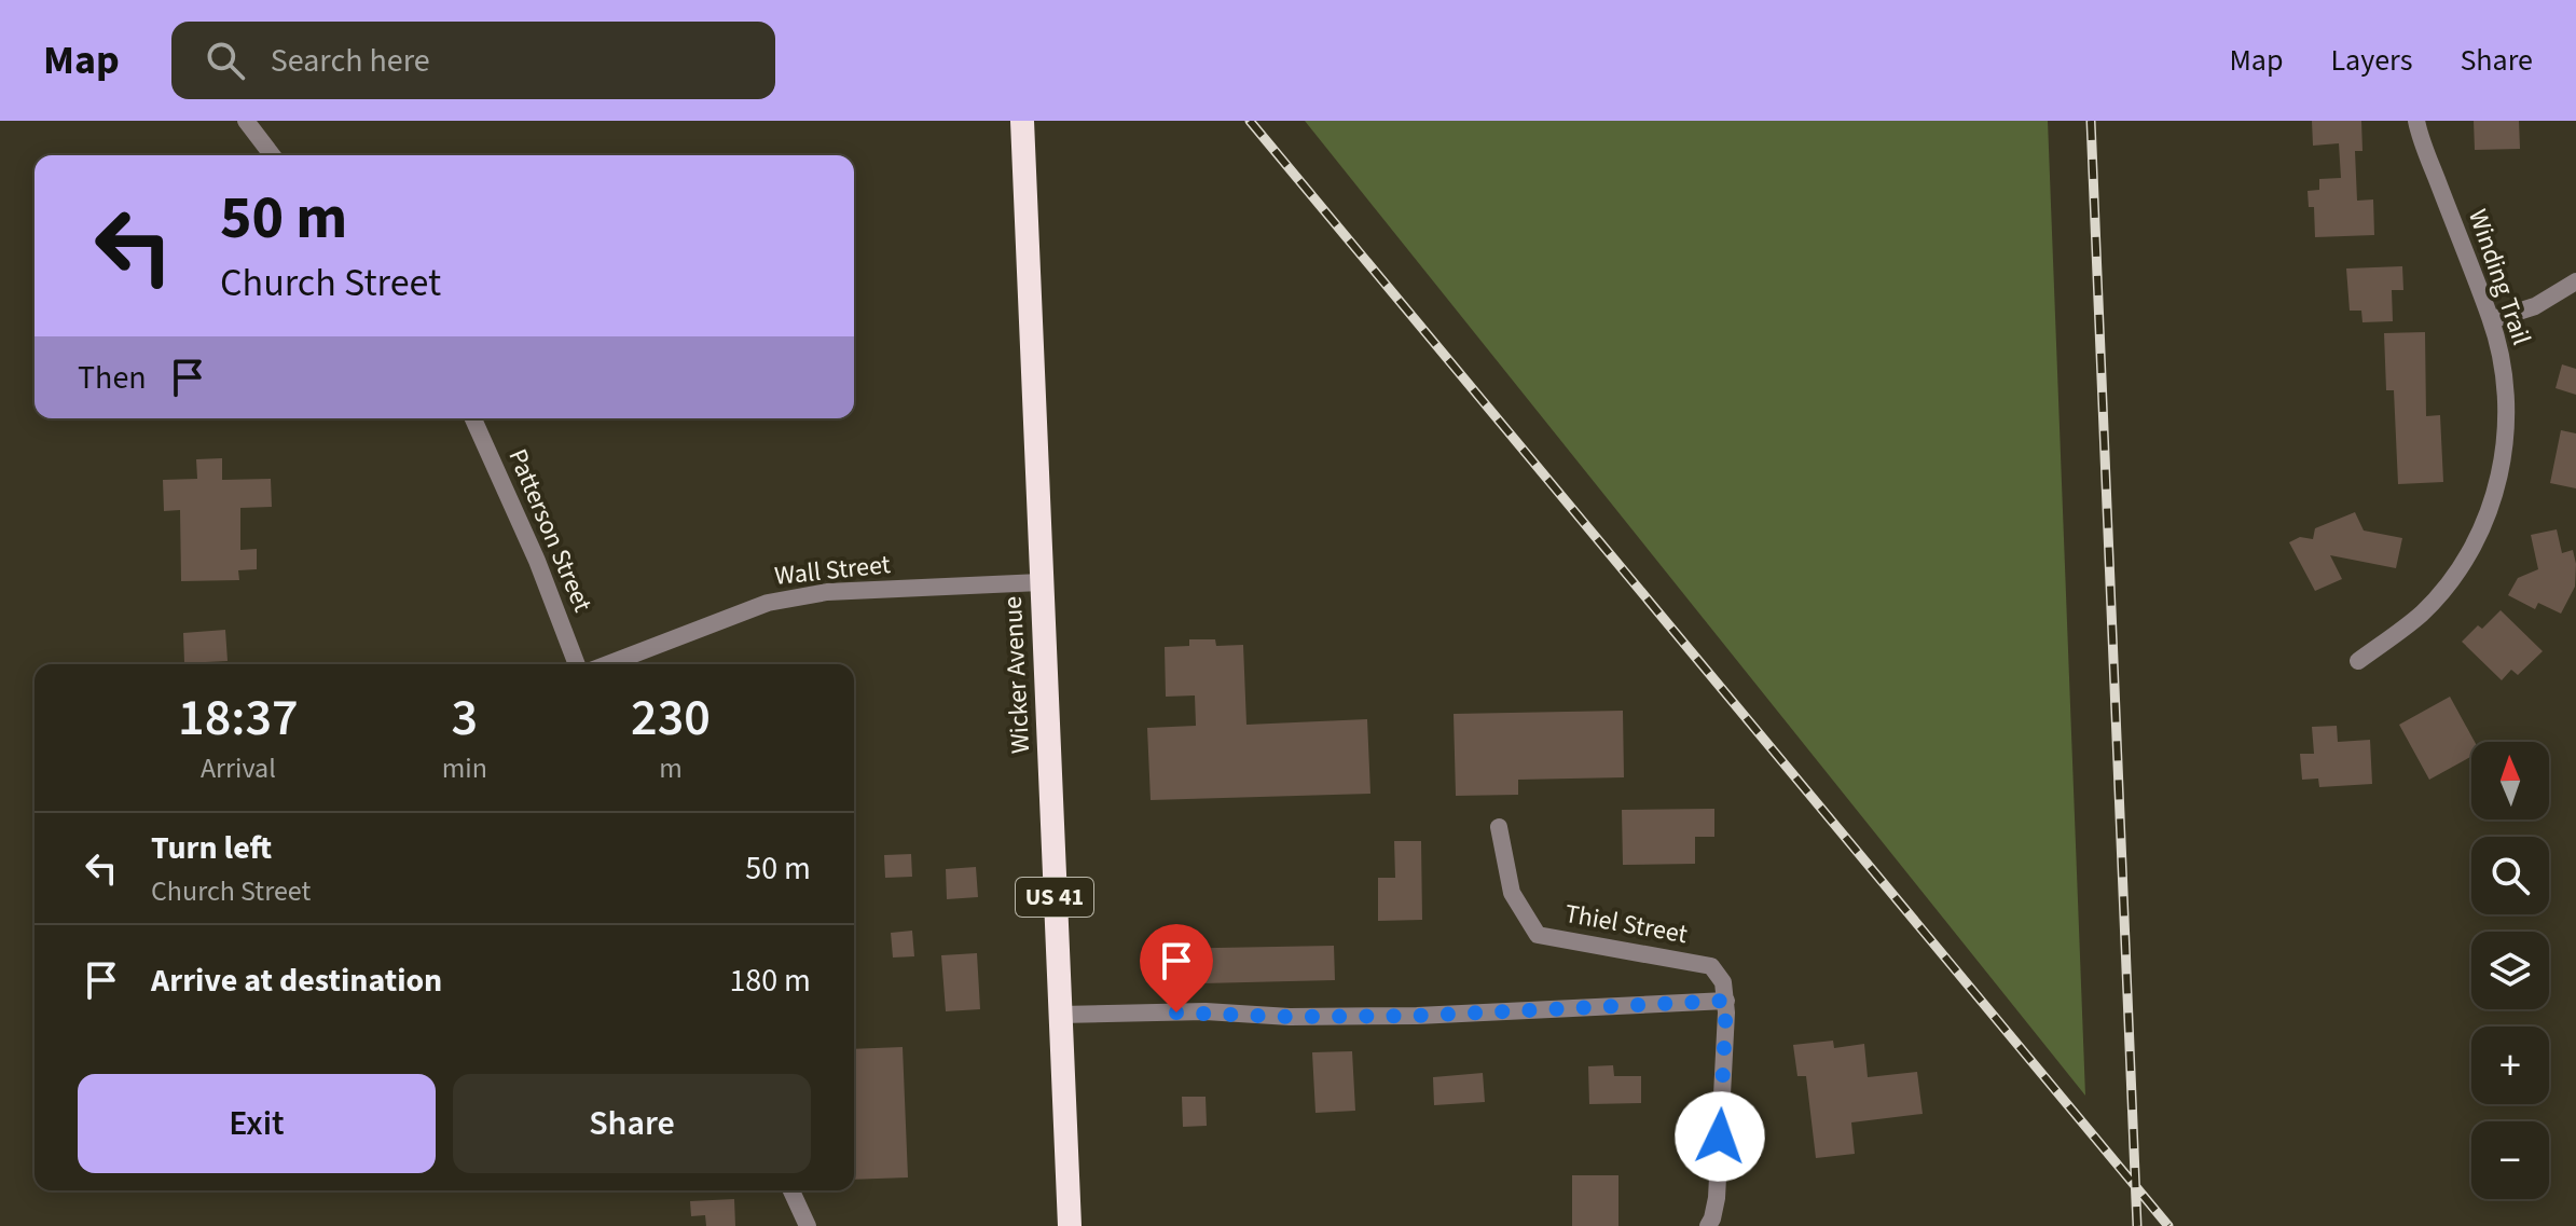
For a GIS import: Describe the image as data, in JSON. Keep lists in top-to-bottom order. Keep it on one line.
{"streets":{"highway":["Wicker Avenue","US 41"],"street":["Winding Trail","Patterson Street","Wall Street","Thiel Street"]},"crossings":[["Wall Street","Wicker Avenue"]],"north":"top","page":{"header":"Map","search":"Search here","nav":["Map","Layers","Share"],"turn":["50 m","Church Street"],"then":"Then","eta":["18:37","Arrival","3","min","230","m"],"map_buttons":["+","−"],"list":[{"name":"Turn left","note":"Church Street","value":"50 m"},{"name":"Arrive at destination","value":"180 m"}],"buttons":["Exit","Share"]}}
